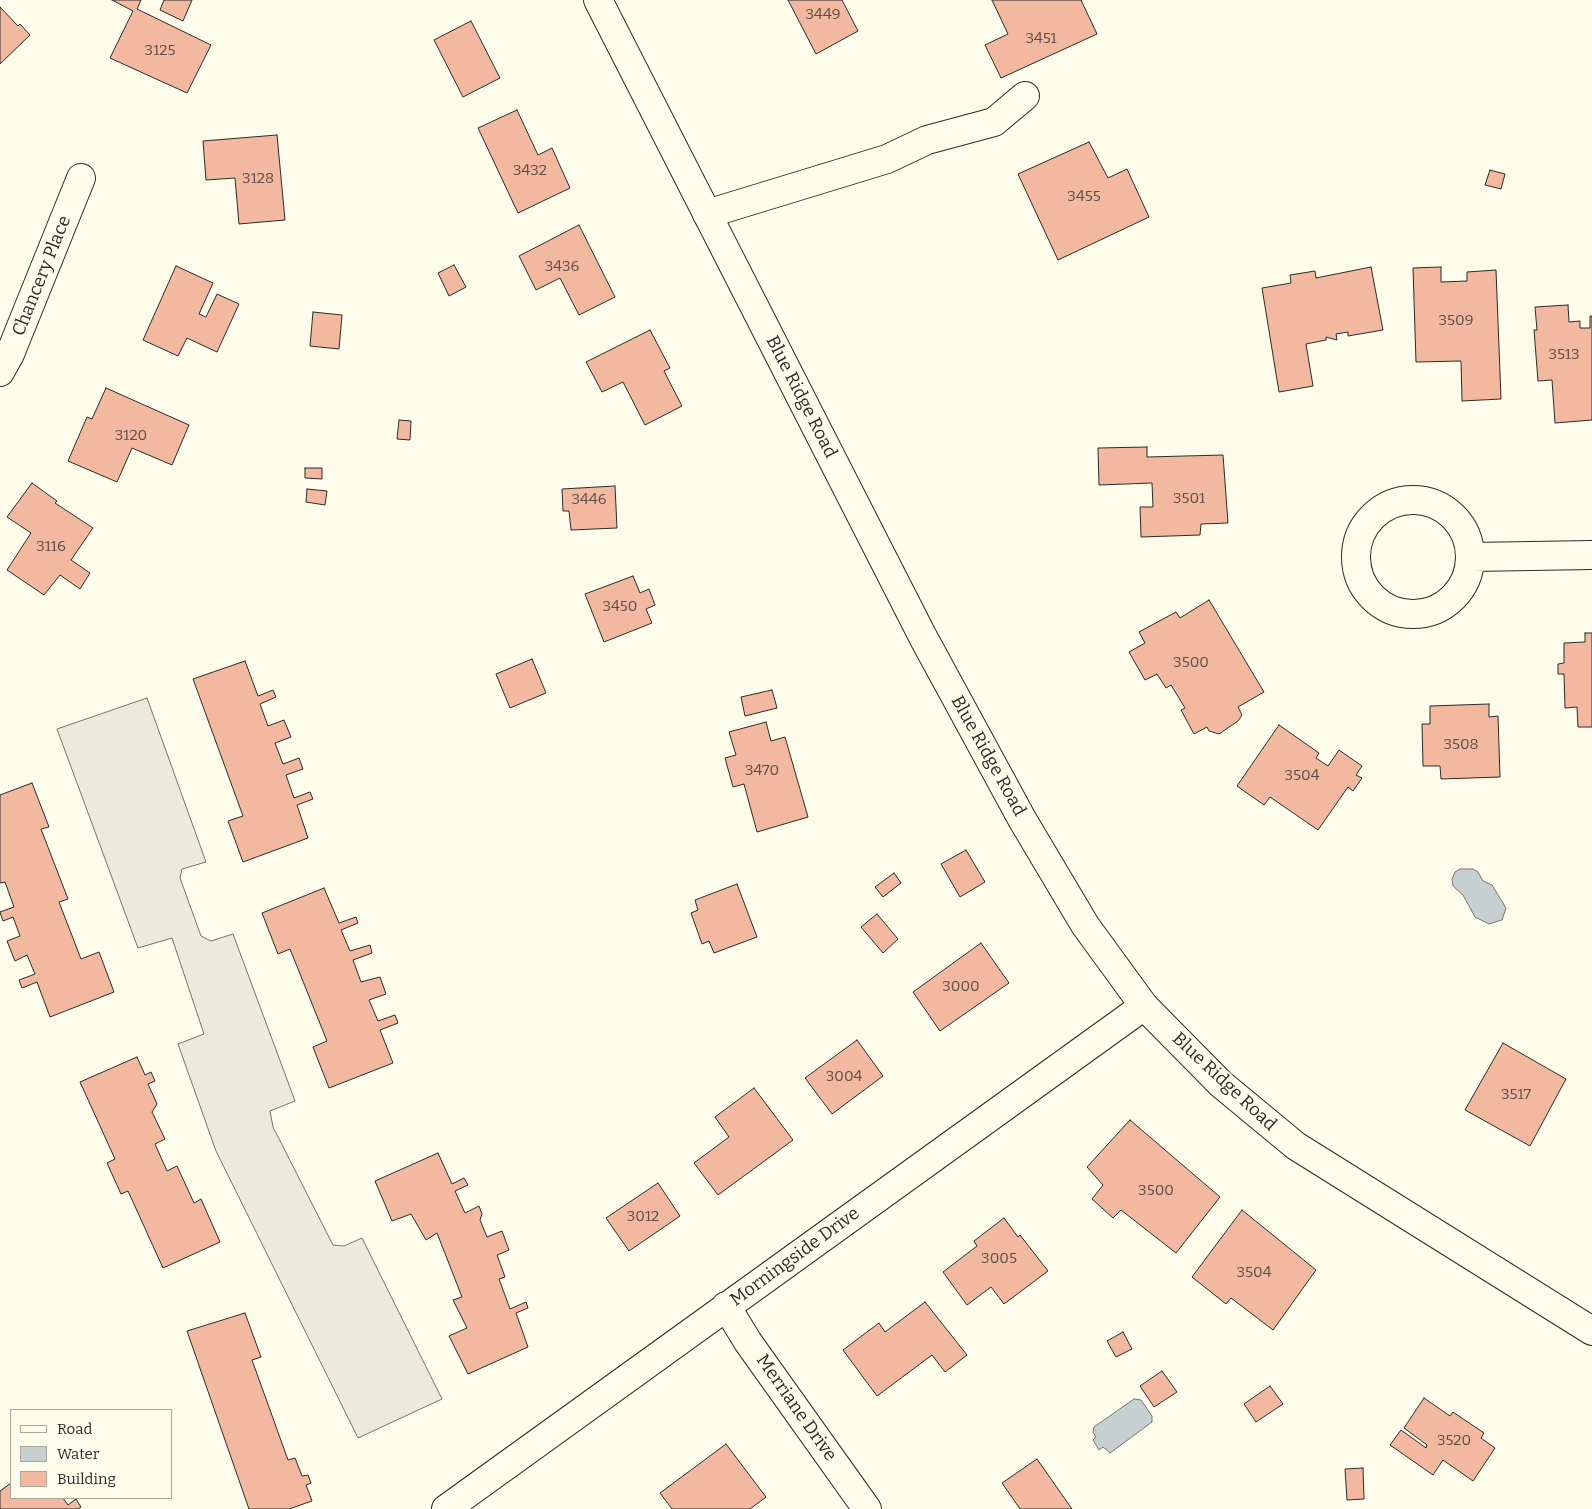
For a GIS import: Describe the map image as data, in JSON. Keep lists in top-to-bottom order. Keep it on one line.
{"streets":{"street":["Chancery Place","Blue Ridge Road","Morningside Drive","Merriane Drive"]},"crossings":[["Blue Ridge Road","Morningside Drive"],["Morningside Drive","Merriane Drive"]],"house_numbers":["3449","3451","3125","3432","3128","3455","3436","3509","3513","3120","3501","3446","3116","3450","3500","3508","3470","3504","3000","3004","3517","3500","3012","3005","3504","3520"],"legend":["Road","Water","Building"]}
